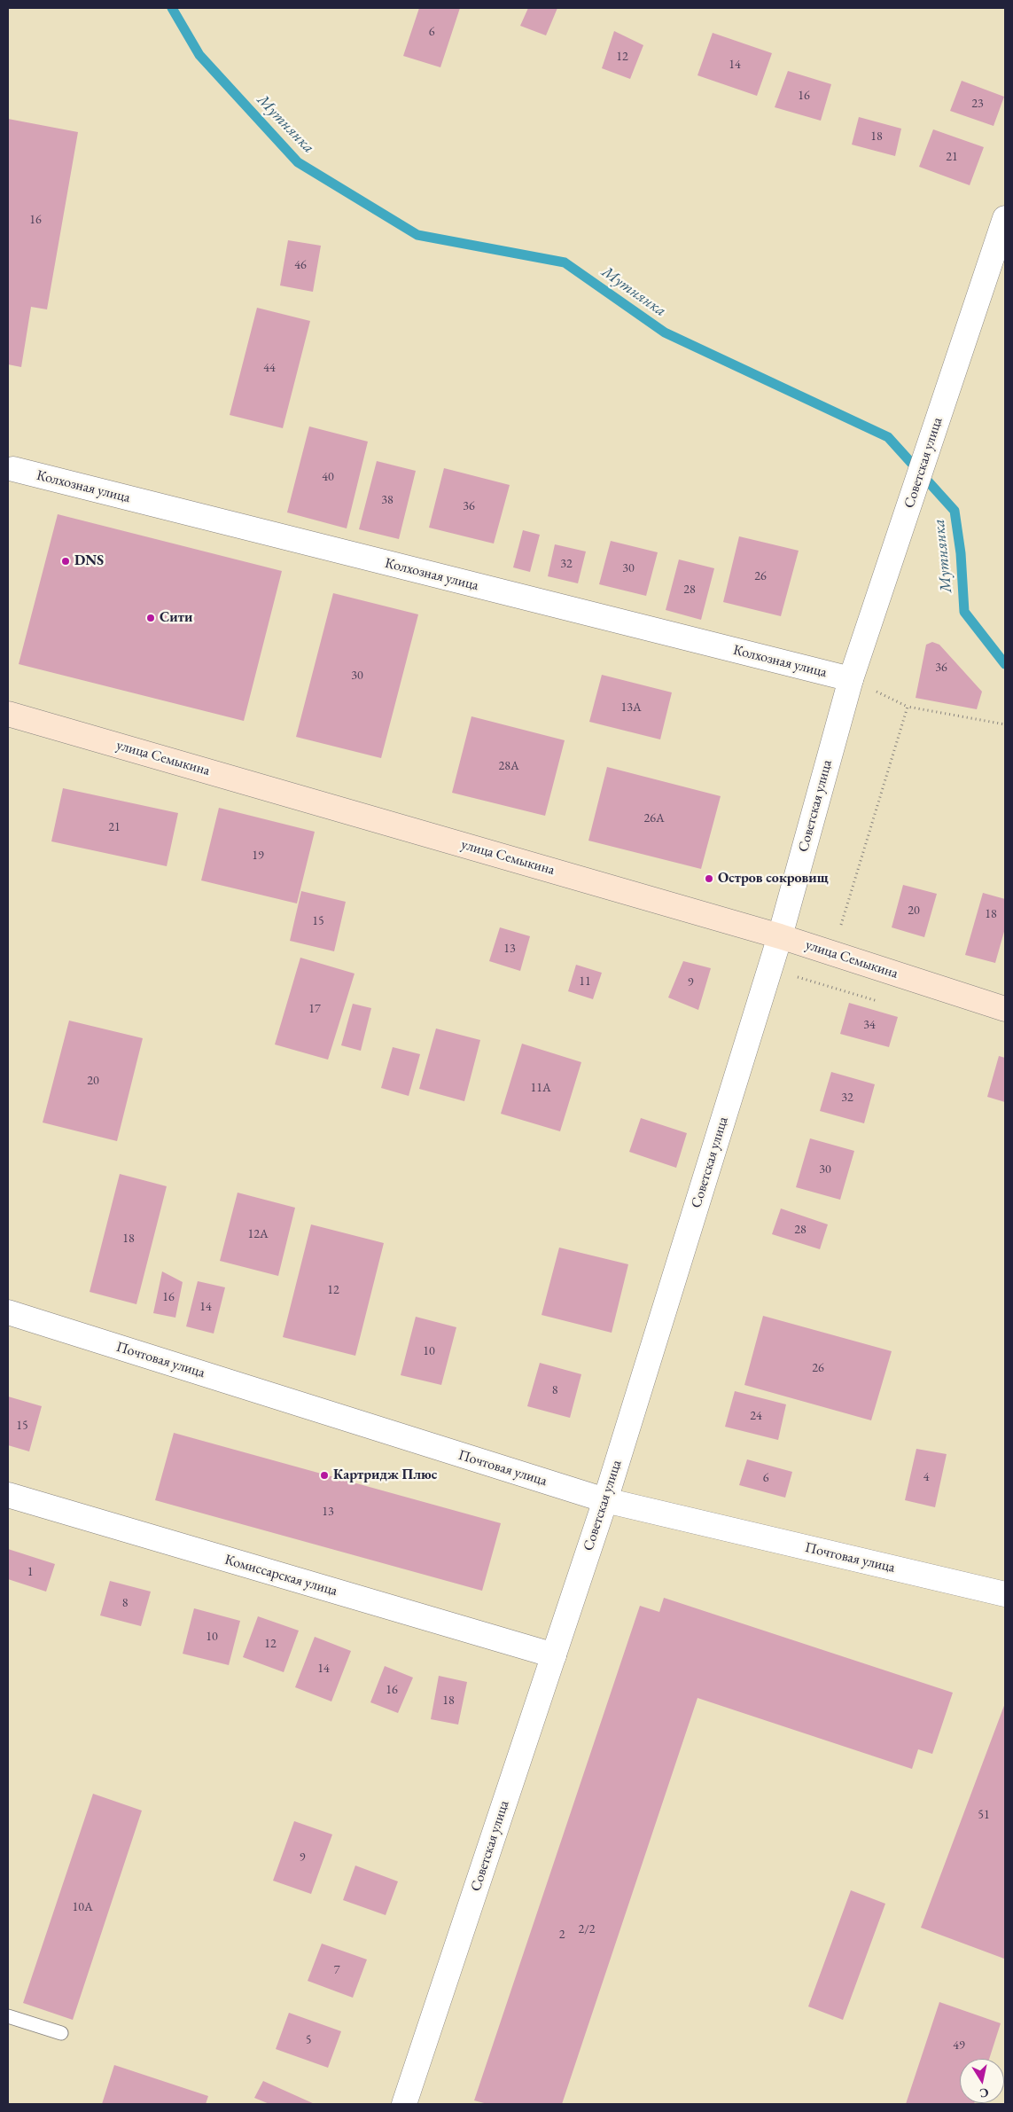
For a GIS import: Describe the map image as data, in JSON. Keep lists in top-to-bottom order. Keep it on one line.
{"streets":{"main road":["улица Семыкина"],"street":["Советская улица","Колхозная улица","Почтовая улица","Комиссарская улица"]},"crossings":[["Советская улица","Колхозная улица"],["Советская улица","улица Семыкина"],["Советская улица","Почтовая улица"],["Советская улица","Комиссарская улица"]],"water":["Мутнянка"],"places":["DNS","Сити","Остров сокровищ","Картридж Плюс"],"house_numbers":["6","12","14","16","23","18","21","16","46","44","40","38","36","32","30","26","28","36","30","13А","28А","26А","21","19","20","18","15","13","11","9","17","34","20","11А","32","30","28","12А","18","12","16","14","10","26","8","24","15","4","6","13","1","8","10","12","14","16","18","51","9","10А","2/2","2","7","5","49"],"north":"bottom"}
